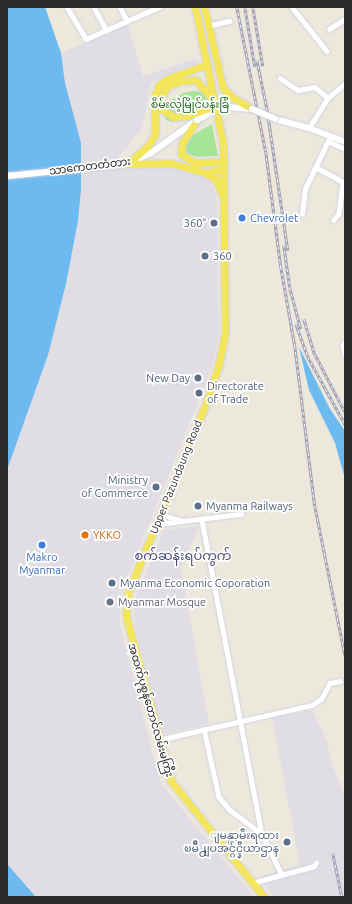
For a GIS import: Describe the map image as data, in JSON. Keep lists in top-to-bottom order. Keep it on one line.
{"streets":{"main road":["သာကေတတံတား","Upper Pazundaung Road","အထက်ပုစွန်တောင်လမ်းမကြီး"]},"crossings":[["Upper Pazundaung Road","အထက်ပုစွန်တောင်လမ်းမကြီး"]],"districts":["စက်ဆန်းရပ်ကွက်"],"parks":["စိမ်းလဲ့မြိုင်ပန်းခြံ"],"places":["Chevrolet","360°","360","New Day","Directorate of Trade","Ministry of Commerce","Myanma Railways","YKKO","Makro Myanmar","Myanma Economic Coporation","Myanmar Mosque","ျမန္မာ့မီးရထား ၿမိဳ႕ျပအင္ဂ်င္နီယာဌာန"]}
